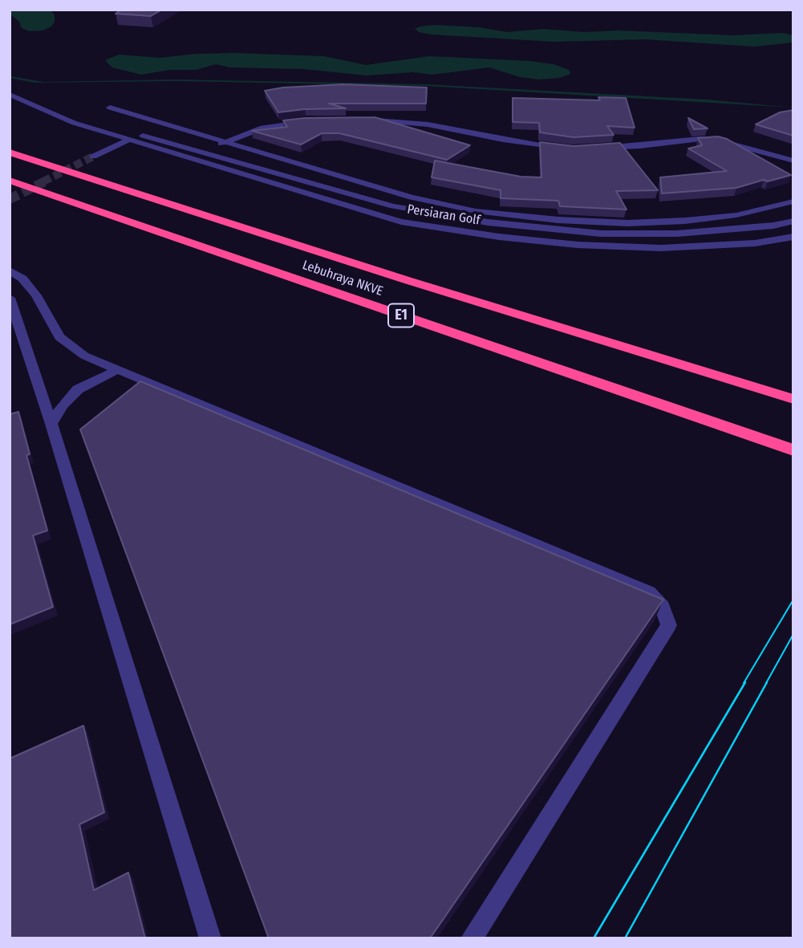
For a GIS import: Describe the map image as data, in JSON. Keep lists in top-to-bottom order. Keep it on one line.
{"streets":{"highway":["Lebuhraya NKVE","E1"],"street":["Persiaran Golf"]}}
